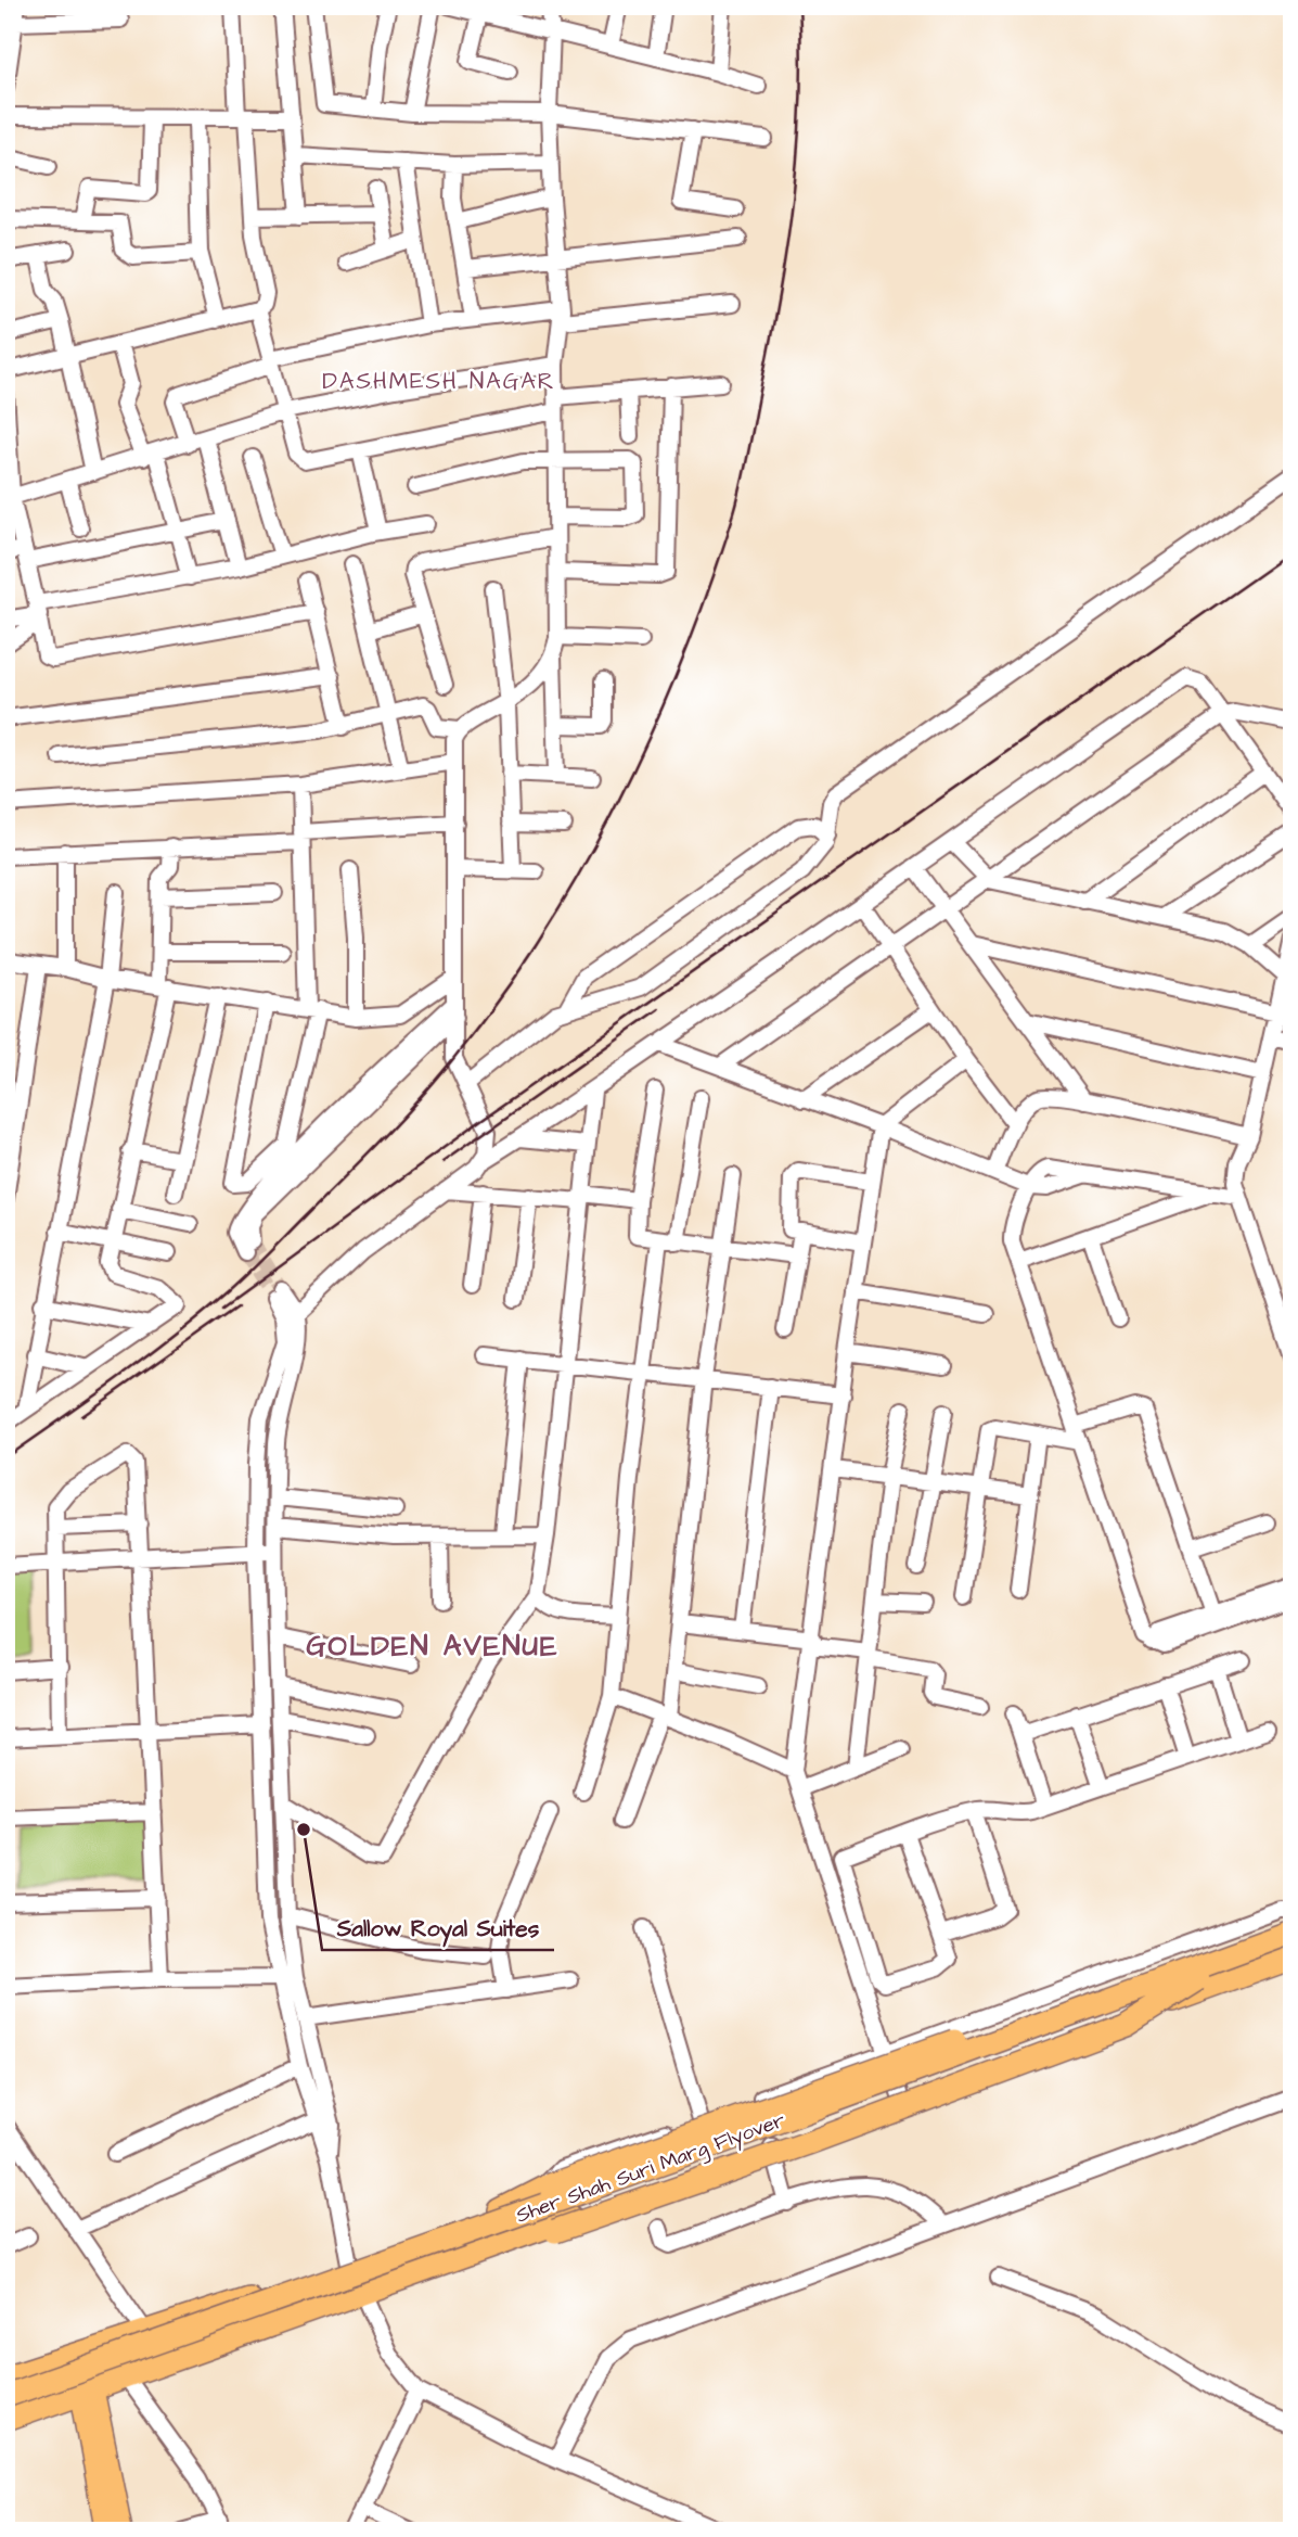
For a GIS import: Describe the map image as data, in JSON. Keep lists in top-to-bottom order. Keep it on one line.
{"streets":{"highway":["Sher Shah Suri Marg Flyover"]},"districts":["DASHMESH NAGAR","GOLDEN AVENUE"],"places":["Sallow Royal Suites"]}
